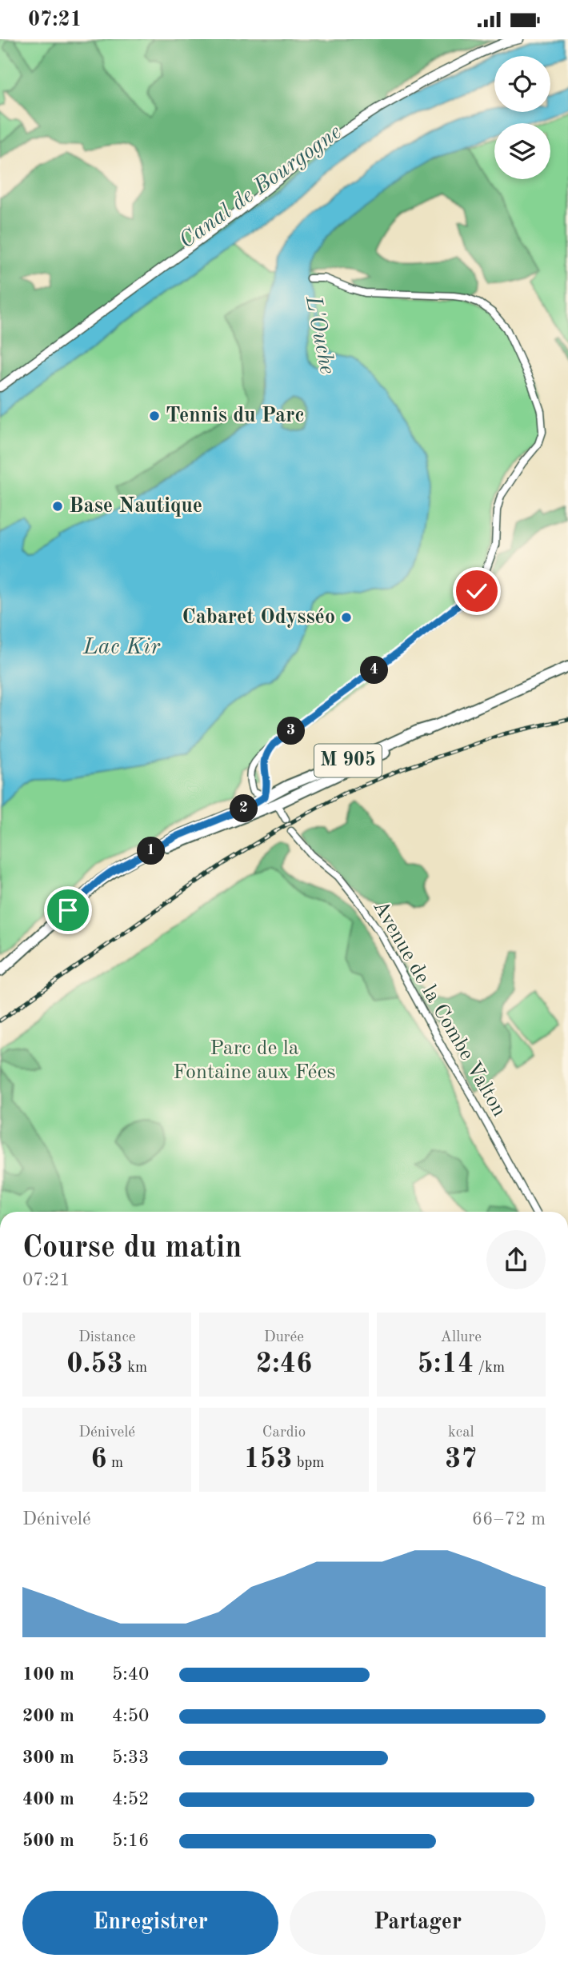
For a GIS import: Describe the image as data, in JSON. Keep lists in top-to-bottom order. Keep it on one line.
{"streets":{"main road":["M 905"],"street":["Avenue de la Combe Valton"]},"water":["Canal de Bourgogne","L'Ouche","Lac Kir"],"parks":["Parc de la Fontaine aux Fées"],"places":["Tennis du Parc","Base Nautique","Cabaret Odysséo"],"page":{"status":"07:21","pins":["4","3","2","1"],"heading":["Course du matin","07:21"],"stats":[["Distance","0.53 km"],["Durée","2:46"],["Allure","5:14 /km"],["Dénivelé","6 m"],["Cardio","153 bpm"],["kcal","37"]],"chart":["Dénivelé","66–72 m"],"list":[{"name":"100 m","note":"5:40"},{"name":"200 m","note":"4:50"},{"name":"300 m","note":"5:33"},{"name":"400 m","note":"4:52"},{"name":"500 m","note":"5:16"}],"buttons":["Enregistrer","Partager"]}}
